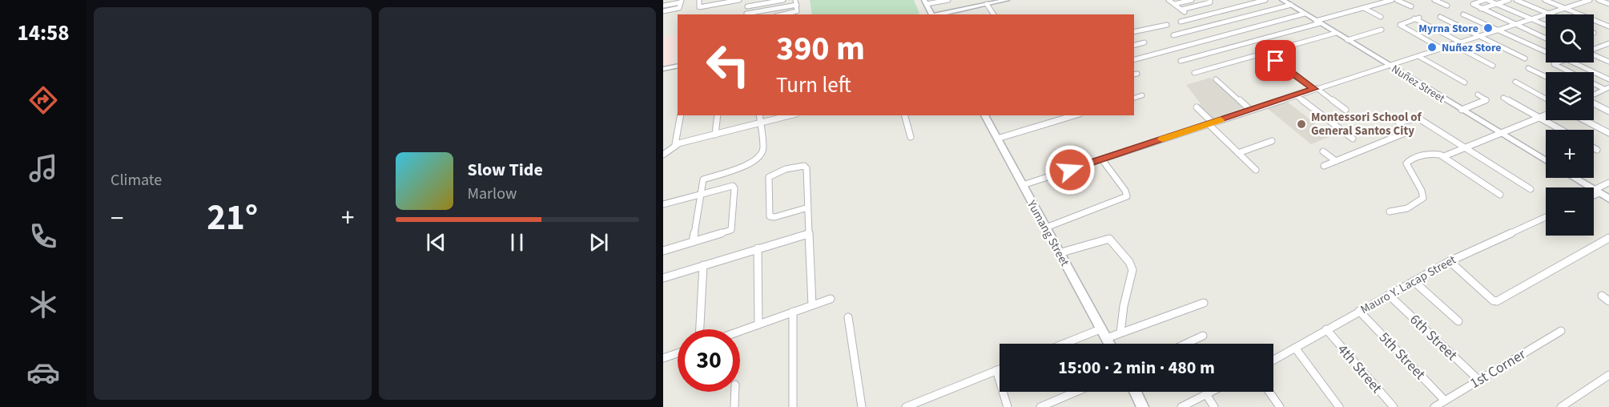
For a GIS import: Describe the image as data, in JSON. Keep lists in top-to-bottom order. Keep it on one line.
{"streets":{"main road":["Nuñez Street","Yumang Street"],"street":["Mauro Y. Lacap Street","6th Street","5th Street","4th Street","1st Corner"]},"crossings":[["Mauro Y. Lacap Street","6th Street"],["Mauro Y. Lacap Street","5th Street"],["Mauro Y. Lacap Street","4th Street"],["6th Street","1st Corner"],["5th Street","1st Corner"]],"places":["Myrna Store","Nuñez Store","Montessori School of General Santos City"],"page":{"tabs":"14:58","tile":"Climate","map_buttons":["+","−"],"turn":["390 m","Turn left"],"song":["Slow Tide","Marlow"],"heat":["−","21°","+"],"limit":"30","trip":"15:00 · 2 min · 480 m"}}
